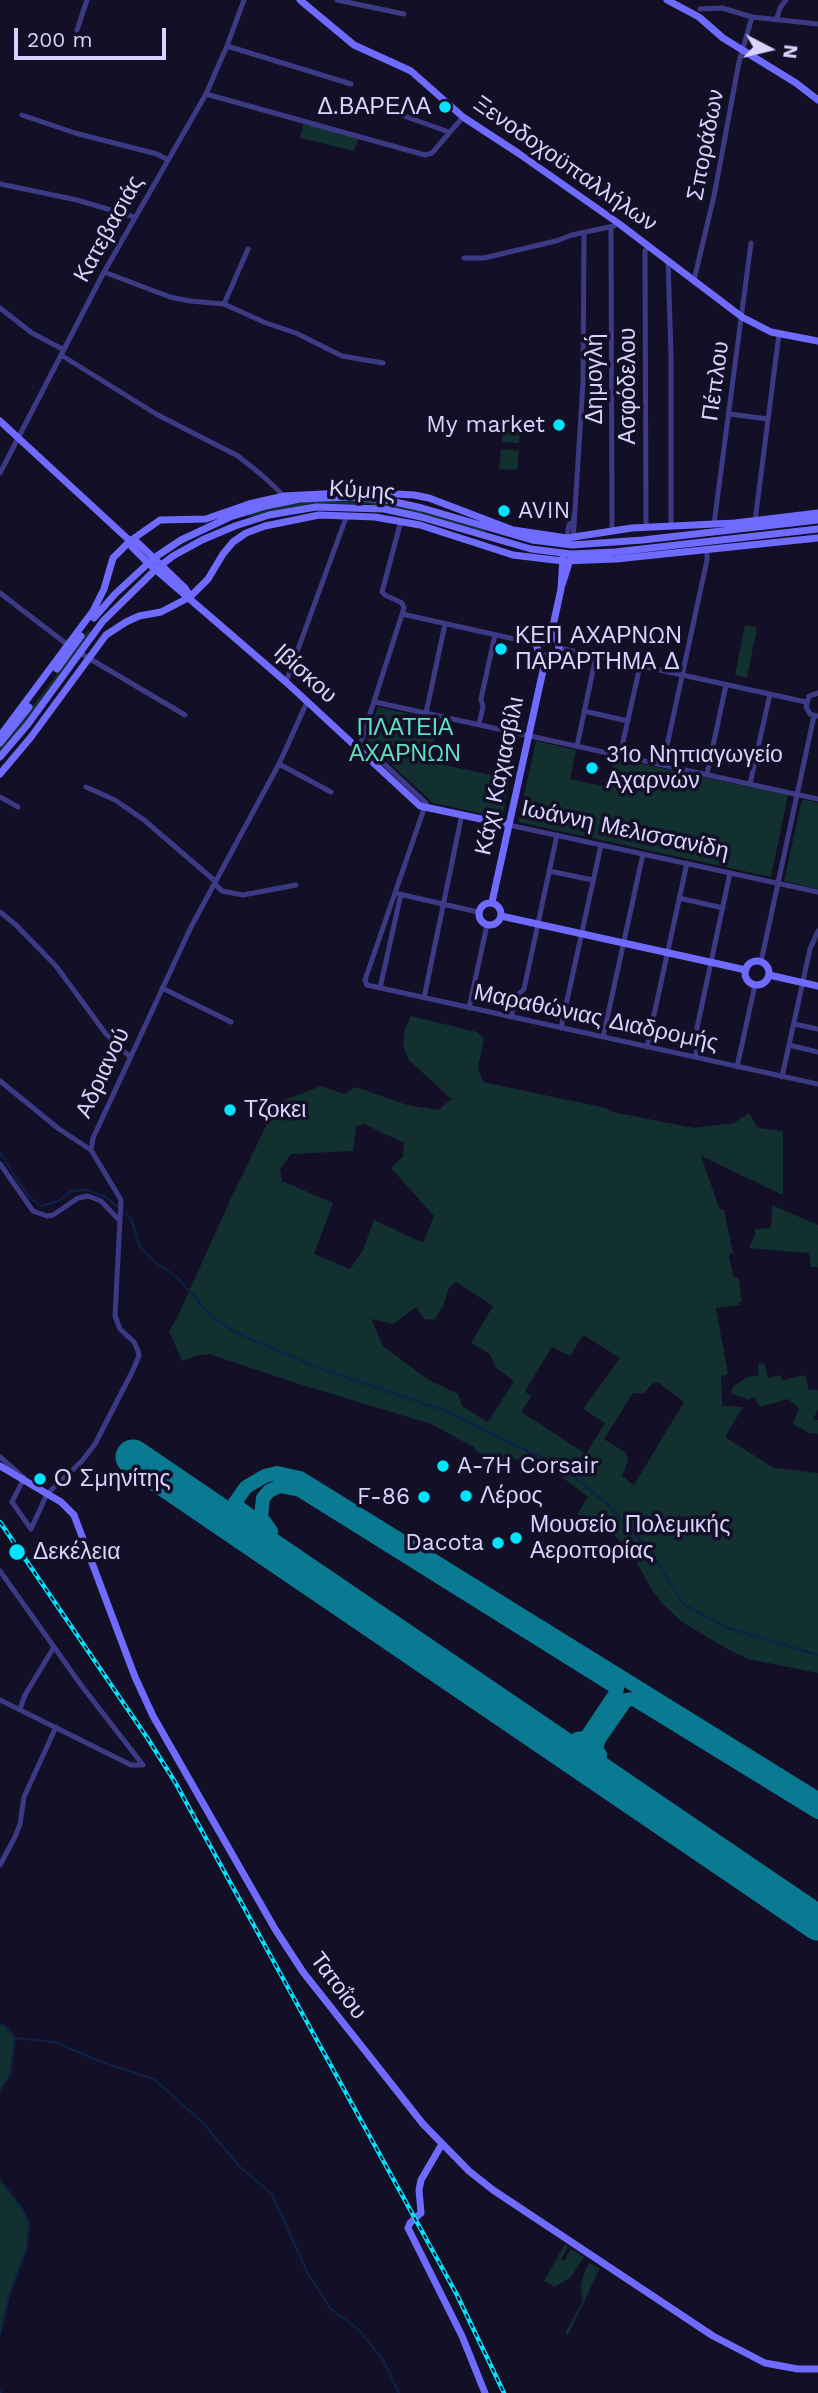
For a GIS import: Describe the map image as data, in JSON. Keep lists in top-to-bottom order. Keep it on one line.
{"streets":{"street":["Σποράδων","Ξενοδοχοϋπαλλήλων","Κατεβασιάς","Δημογλή","Πέπλου","Ασφόδελου","Κύμης","Ιβίσκου","Κάχι Καχιασβίλι","Ιωάννη Μελισσανίδη","Μαραθώνιας Διαδρομής","Αδριανού","Τατοΐου"]},"crossings":[["Σποράδων","Ξενοδοχοϋπαλλήλων"],["Ξενοδοχοϋπαλλήλων","Δημογλή"],["Ξενοδοχοϋπαλλήλων","Πέπλου"],["Ξενοδοχοϋπαλλήλων","Ασφόδελου"],["Κατεβασιάς","Ιβίσκου"],["Κύμης","Ιβίσκου"],["Ιβίσκου","Ιωάννη Μελισσανίδη"],["Ιβίσκου","Αδριανού"],["Κάχι Καχιασβίλι","Ιωάννη Μελισσανίδη"],["Αδριανού","Τατοΐου"]],"parks":["ΠΛΑΤΕΙΑ ΑΧΑΡΝΩΝ"],"places":["Δ.ΒΑΡΕΛΑ","My market","AVIN","ΚΕΠ ΑΧΑΡΝΩΝ ΠΑΡΑΡΤΗΜΑ Δ","31ο Νηπιαγωγείο Αχαρνών","Τζοκει","A-7H Corsair","Ο Σμηνίτης","Λέρος","F-86","Μουσείο Πολεμικής Αεροπορίας","Dacota","Δεκέλεια"],"scale_bar":"200 m","north":"right"}
